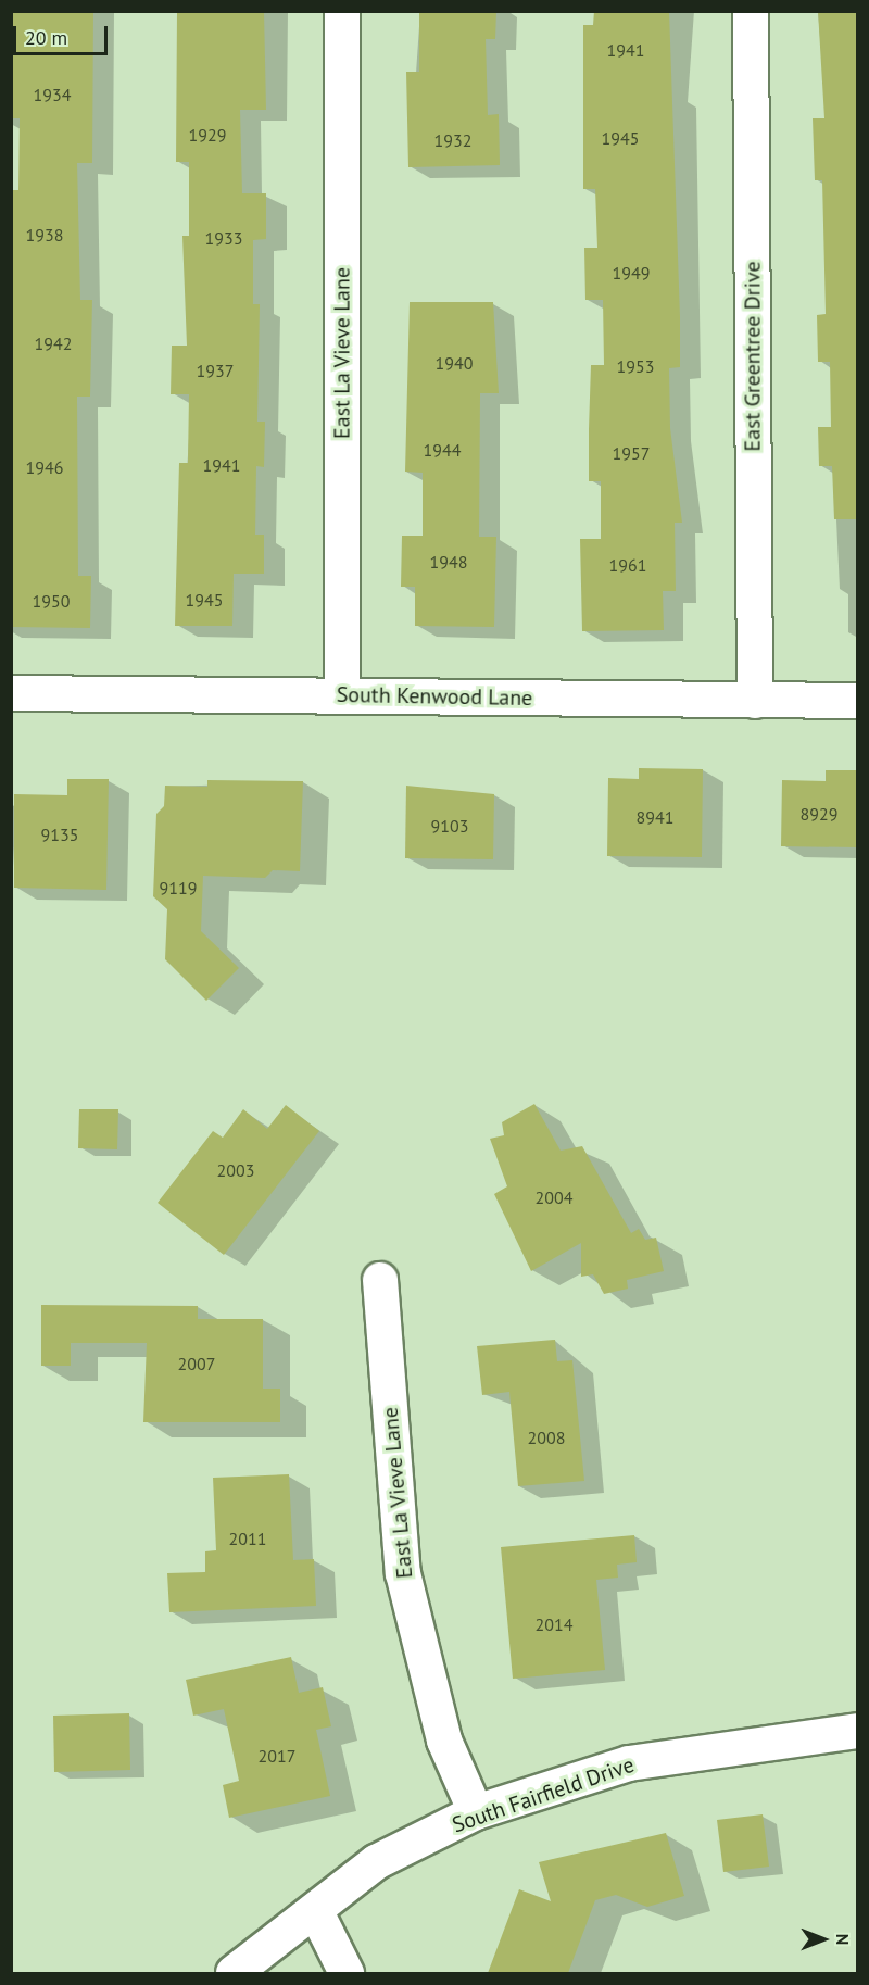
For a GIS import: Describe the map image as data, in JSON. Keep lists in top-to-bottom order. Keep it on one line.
{"streets":{"street":["East La Vieve Lane","East Greentree Drive","South Kenwood Lane","South Fairfield Drive"]},"crossings":[["East La Vieve Lane","South Kenwood Lane"],["East La Vieve Lane","South Fairfield Drive"],["East Greentree Drive","South Kenwood Lane"]],"house_numbers":["1941","1934","1929","1945","1932","1938","1933","1949","1942","1940","1953","1937","1944","1957","1941","1946","1948","1961","1945","1950","8929","8941","9103","9135","9119","2003","2004","2007","2008","2011","2014","2017"],"scale_bar":"20 m","north":"right"}
